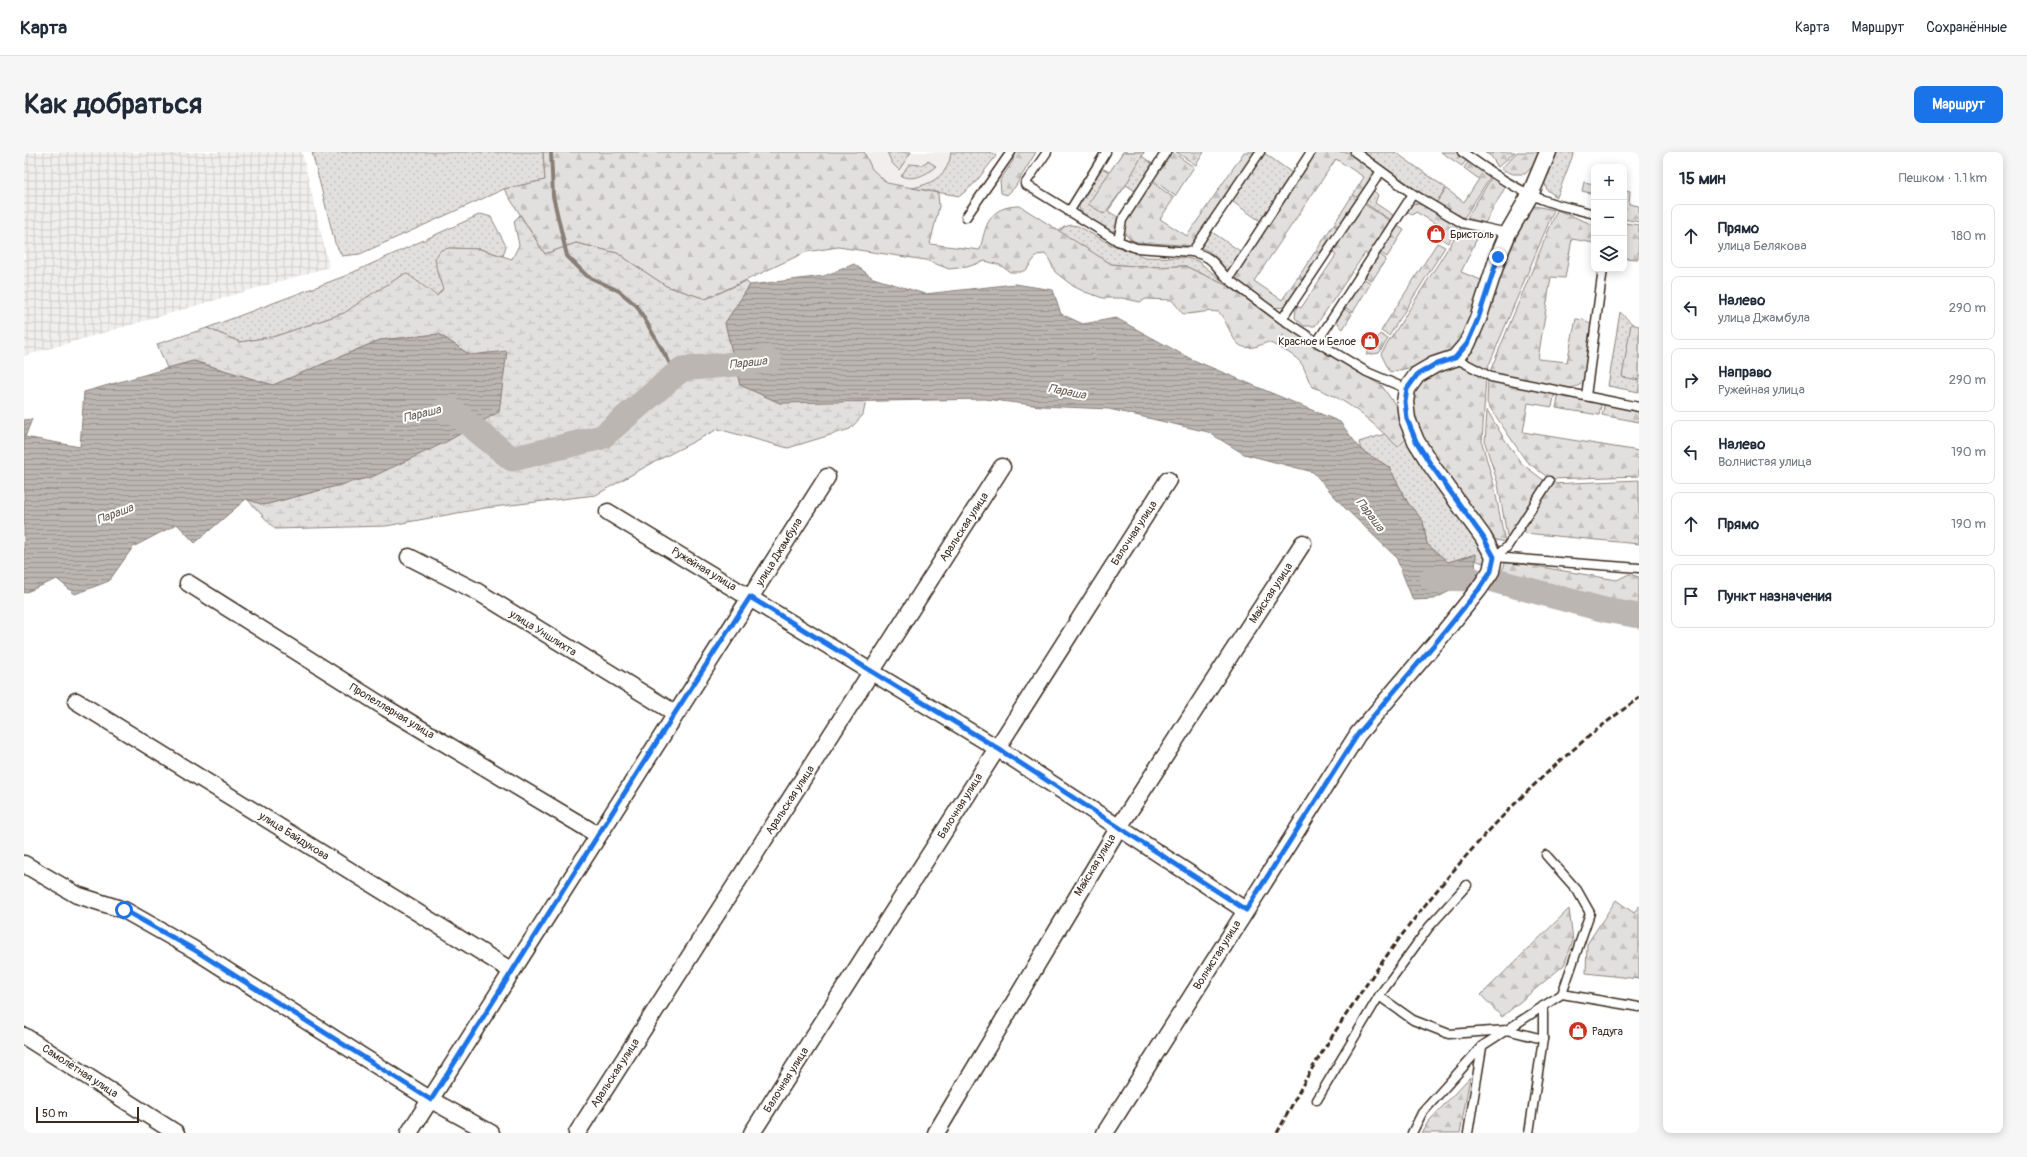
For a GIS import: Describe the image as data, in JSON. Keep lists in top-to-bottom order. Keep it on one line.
{"streets":{"street":["Аральская улица","Балочная улица","улица Джамбула","Ружейная улица","Майская улица","улица Уншлихта","Пропеллерная улица","улица Байдукова","Волнистая улица","Самолётная улица"]},"crossings":[["Аральская улица","Ружейная улица"],["Балочная улица","Ружейная улица"],["улица Джамбула","Ружейная улица"],["улица Джамбула","улица Уншлихта"],["улица Джамбула","Пропеллерная улица"],["улица Джамбула","улица Байдукова"],["Ружейная улица","Майская улица"],["Ружейная улица","Волнистая улица"]],"water":["Параша"],"places":{"shop":["Бристоль","Красное и Белое","Радуга"]},"scale_bar":"50 m","page":{"header":"Карта","nav":["Карта","Маршрут","Сохранённые"],"buttons":"Маршрут","title":"Как добраться","heading":["15 мин","Пешком · 1.1 km"],"map_buttons":["+","−"],"list":[["Прямо","улица Белякова","180 m"],["Налево","улица Джамбула","290 m"],["Направо","Ружейная улица","290 m"],["Налево","Волнистая улица","190 m"],["Прямо","190 m"],"Пункт назначения"],"scale":"50 m"}}
